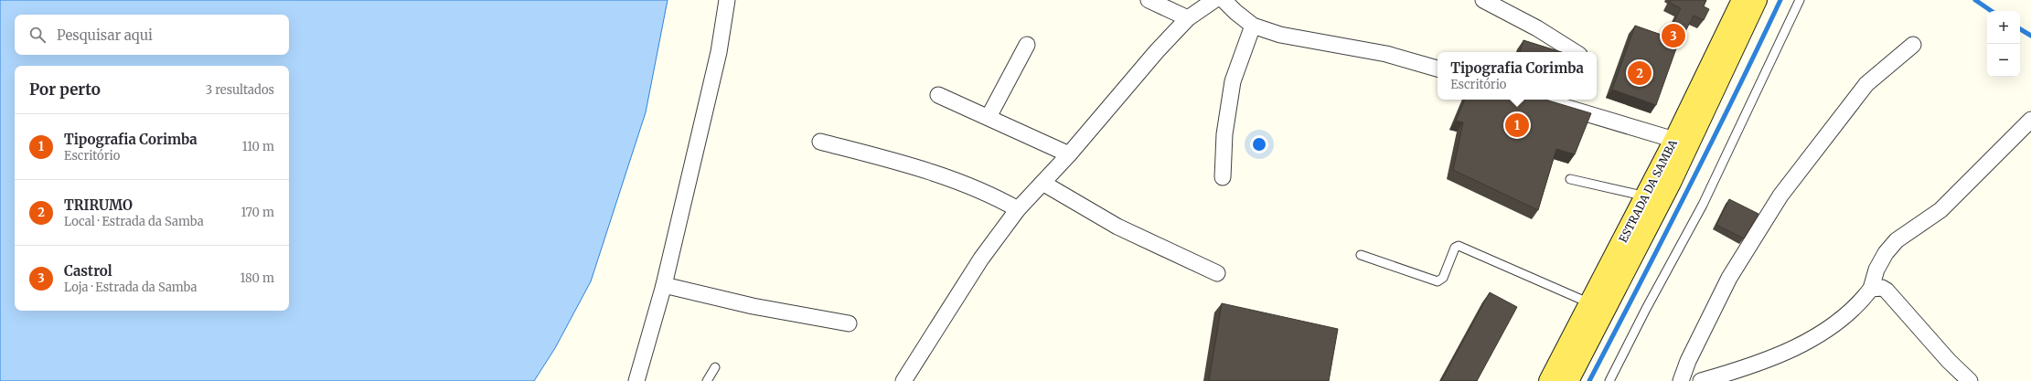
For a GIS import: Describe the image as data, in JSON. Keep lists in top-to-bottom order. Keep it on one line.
{"streets":{"main road":["ESTRADA DA SAMBA"]},"page":{"map_buttons":["+","−"],"search":"Pesquisar aqui","pins":["3","2","1"],"popup":["Tipografia Corimba","Escritório"],"heading":["Por perto","3 resultados"],"list":[{"mark":"1","name":"Tipografia Corimba","note":"Escritório","value":"110 m"},{"mark":"2","name":"TRIRUMO","note":"Local · Estrada da Samba","value":"170 m"},{"mark":"3","name":"Castrol","note":"Loja · Estrada da Samba","value":"180 m"}]}}
